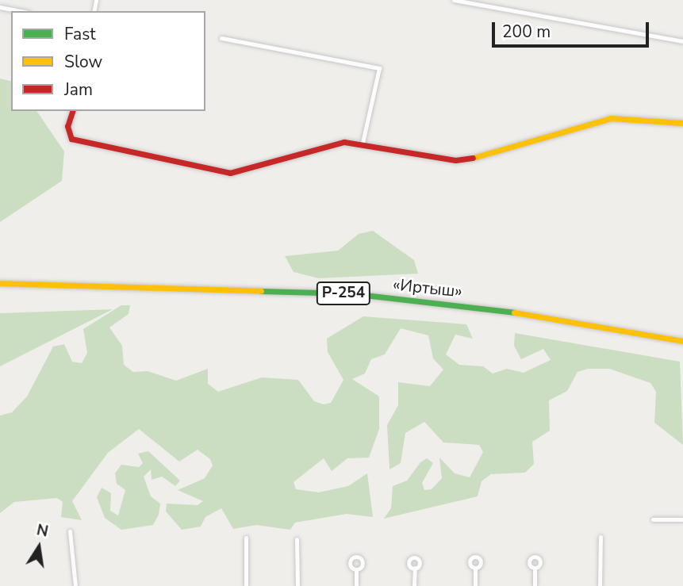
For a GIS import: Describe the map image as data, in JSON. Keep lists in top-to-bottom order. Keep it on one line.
{"streets":{"main road":["«Иртыш»","Р-254"]},"legend":["Fast","Slow","Jam"],"scale_bar":"200 m","north":"top"}
